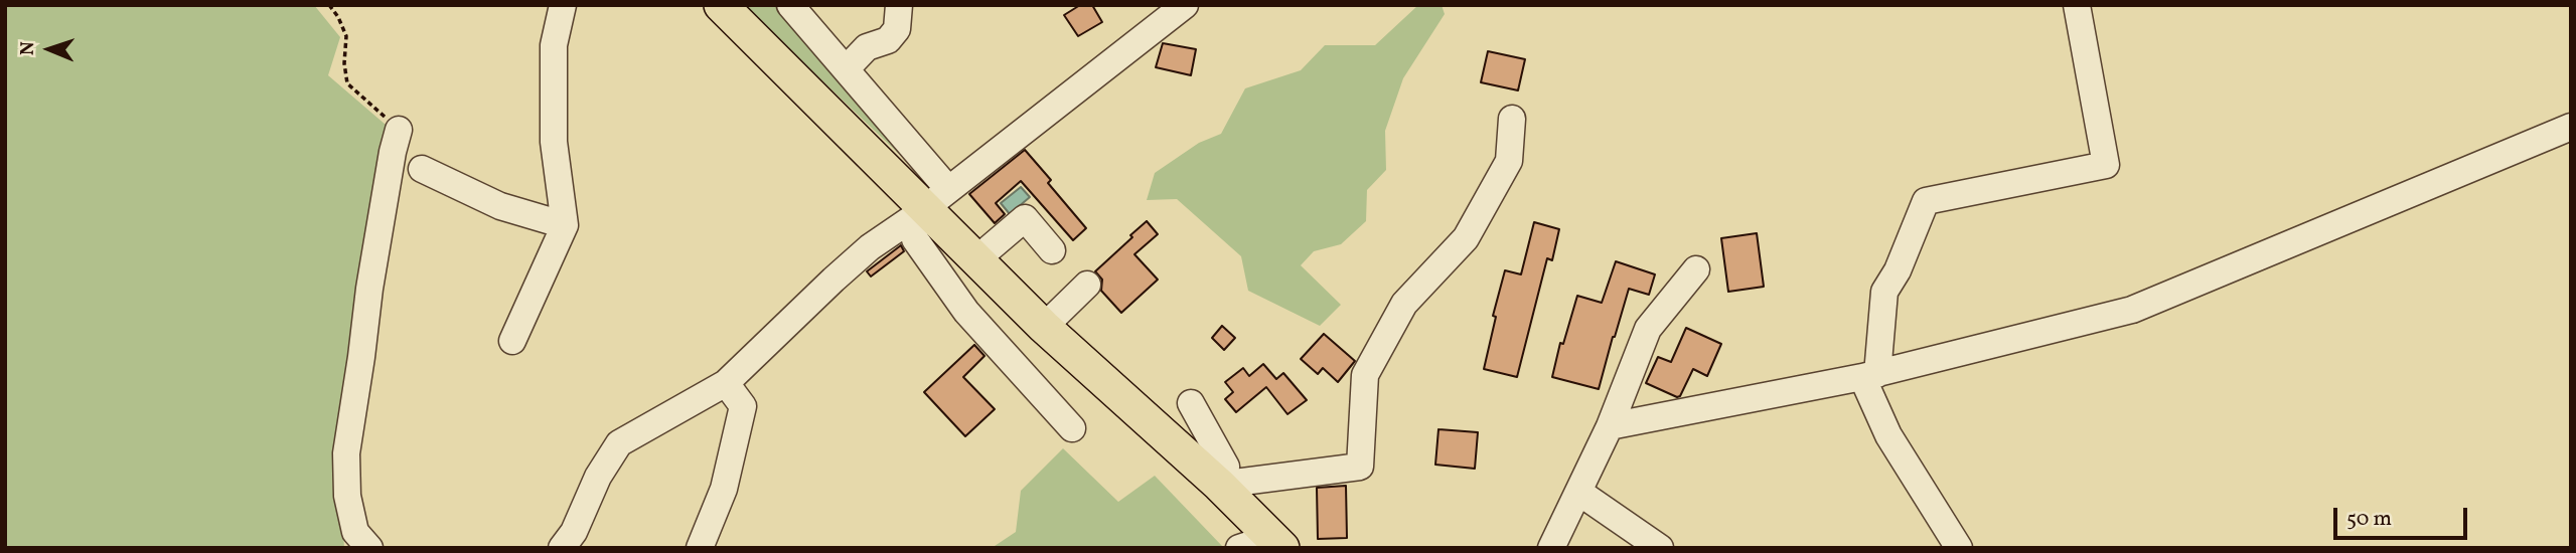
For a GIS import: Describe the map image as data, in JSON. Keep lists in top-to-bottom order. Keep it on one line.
{"scale_bar":"50 m","north":"left"}
